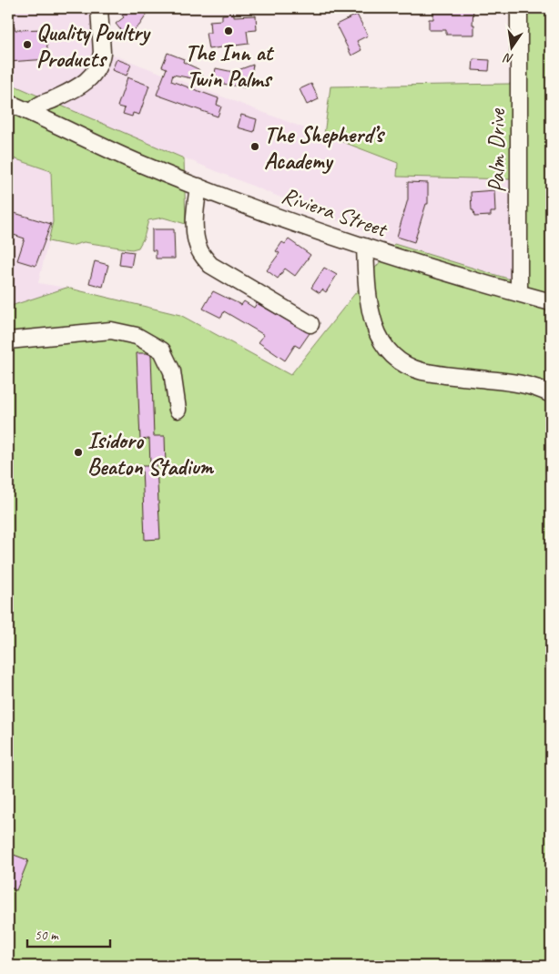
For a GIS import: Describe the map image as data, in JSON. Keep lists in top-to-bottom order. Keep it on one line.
{"streets":{"street":["Palm Drive","Riviera Street"]},"crossings":[["Palm Drive","Riviera Street"]],"places":["The Inn at Twin Palms","Quality Poultry Products","The Shepherd’s Academy","Isidoro Beaton Stadium"],"scale_bar":"50 m","north":"bottom"}
